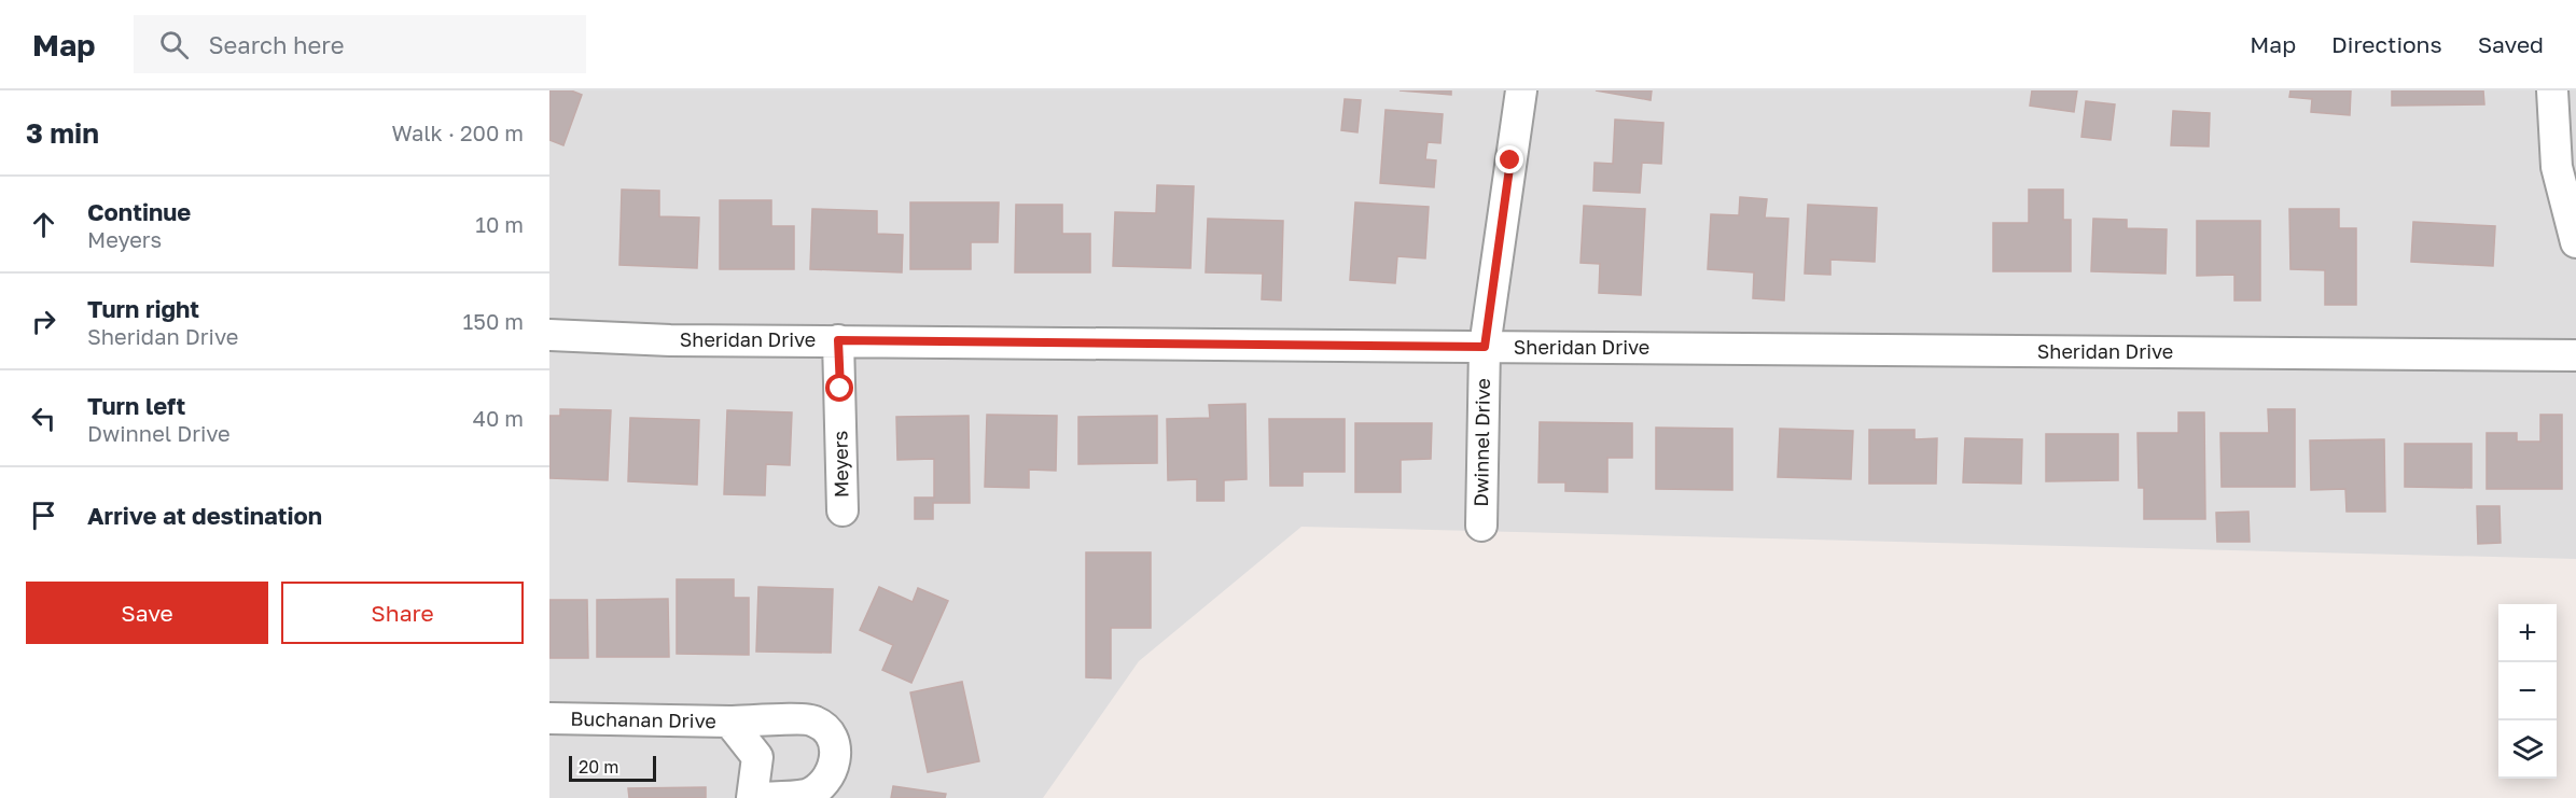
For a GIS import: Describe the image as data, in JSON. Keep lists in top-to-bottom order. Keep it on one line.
{"streets":{"street":["Sheridan Drive","Dwinnel Drive","Meyers","Buchanan Drive"]},"crossings":[["Sheridan Drive","Dwinnel Drive"],["Sheridan Drive","Meyers"]],"scale_bar":"20 m","page":{"header":"Map","search":"Search here","nav":["Map","Directions","Saved"],"heading":["3 min","Walk · 200 m"],"list":[["Continue","Meyers","10 m"],["Turn right","Sheridan Drive","150 m"],["Turn left","Dwinnel Drive","40 m"],"Arrive at destination"],"buttons":["Save","Share"],"map_buttons":["+","−"],"scale":"20 m"}}
